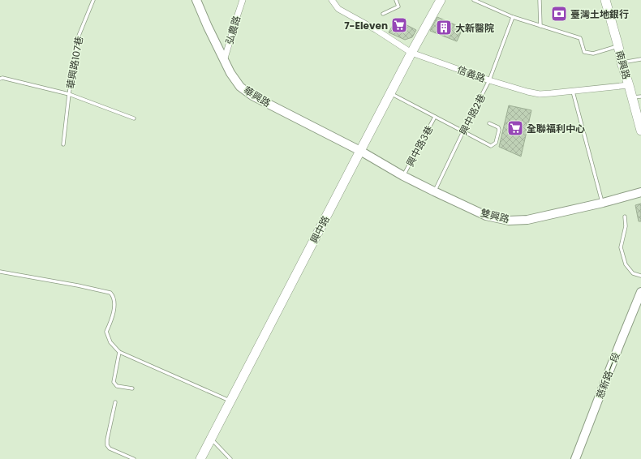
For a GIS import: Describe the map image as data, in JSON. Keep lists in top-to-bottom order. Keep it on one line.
{"streets":{"main road":["南興路","華興路","雙興路","興中路","慈新路一段"],"street":["弘農路","信義路"],"lane":["華興路107巷","興中路2巷","興中路3巷"]},"crossings":[["弘農路","華興路"],["南興路","信義路"],["信義路","興中路2巷"],["信義路","興中路"],["華興路","雙興路"],["華興路","興中路"],["興中路2巷","興中路3巷"],["興中路2巷","雙興路"],["興中路3巷","雙興路"],["興中路3巷","興中路"],["雙興路","興中路"]],"places":{"bank":["臺灣土地銀行"],"supermarket":["7-Eleven","全聯福利中心"],"building":["大新醫院"]}}
